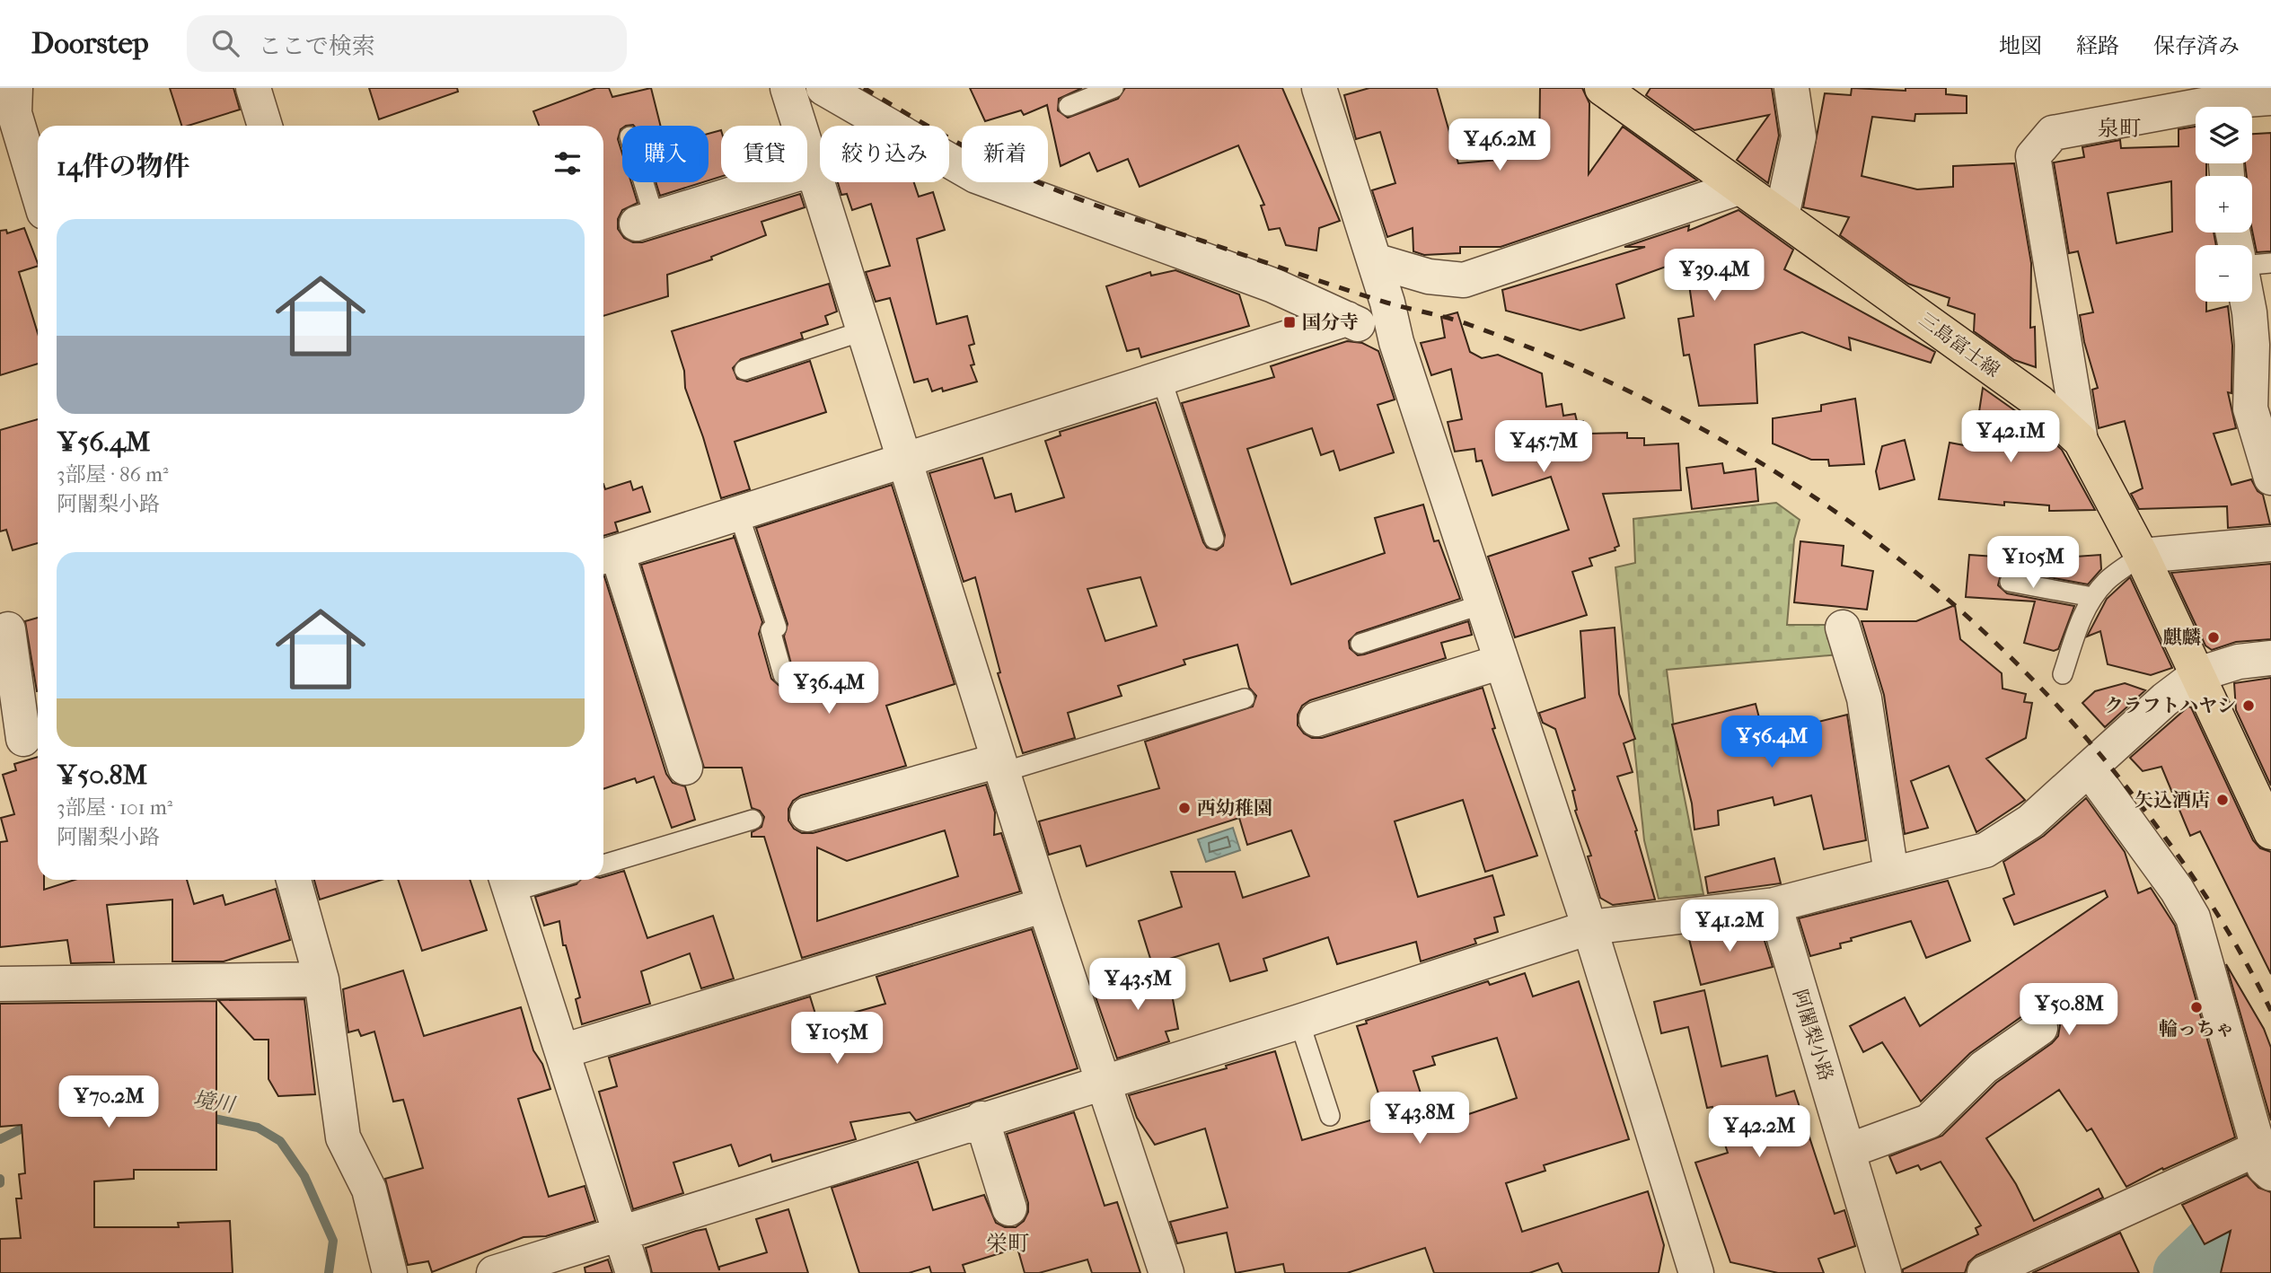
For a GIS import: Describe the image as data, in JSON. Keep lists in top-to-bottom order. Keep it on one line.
{"streets":{"main road":["三島富士線"],"street":["阿闍梨小路"]},"districts":["泉町","栄町"],"water":["境川"],"places":{"transit":["国分寺"],"other":["麒麟","クラフトハヤシ","矢込酒店","西幼稚園","輪っちゃ"]},"page":{"header":"Doorstep","search":"ここで検索","nav":["地図","経路","保存済み"],"map_buttons":["+","−"],"price":["¥46.2M","¥39.4M","¥42.1M","¥45.7M","¥105M","¥36.4M","¥56.4M","¥41.2M","¥43.5M","¥50.8M","¥105M","¥70.2M","¥43.8M","¥42.2M"],"chip":["購入","賃貸","絞り込み","新着"],"heading":"14件の物件","list":[{"name":"¥56.4M","note":"3部屋 · 86 m² · 阿闍梨小路"},{"name":"¥50.8M","note":"3部屋 · 101 m² · 阿闍梨小路"}]}}
